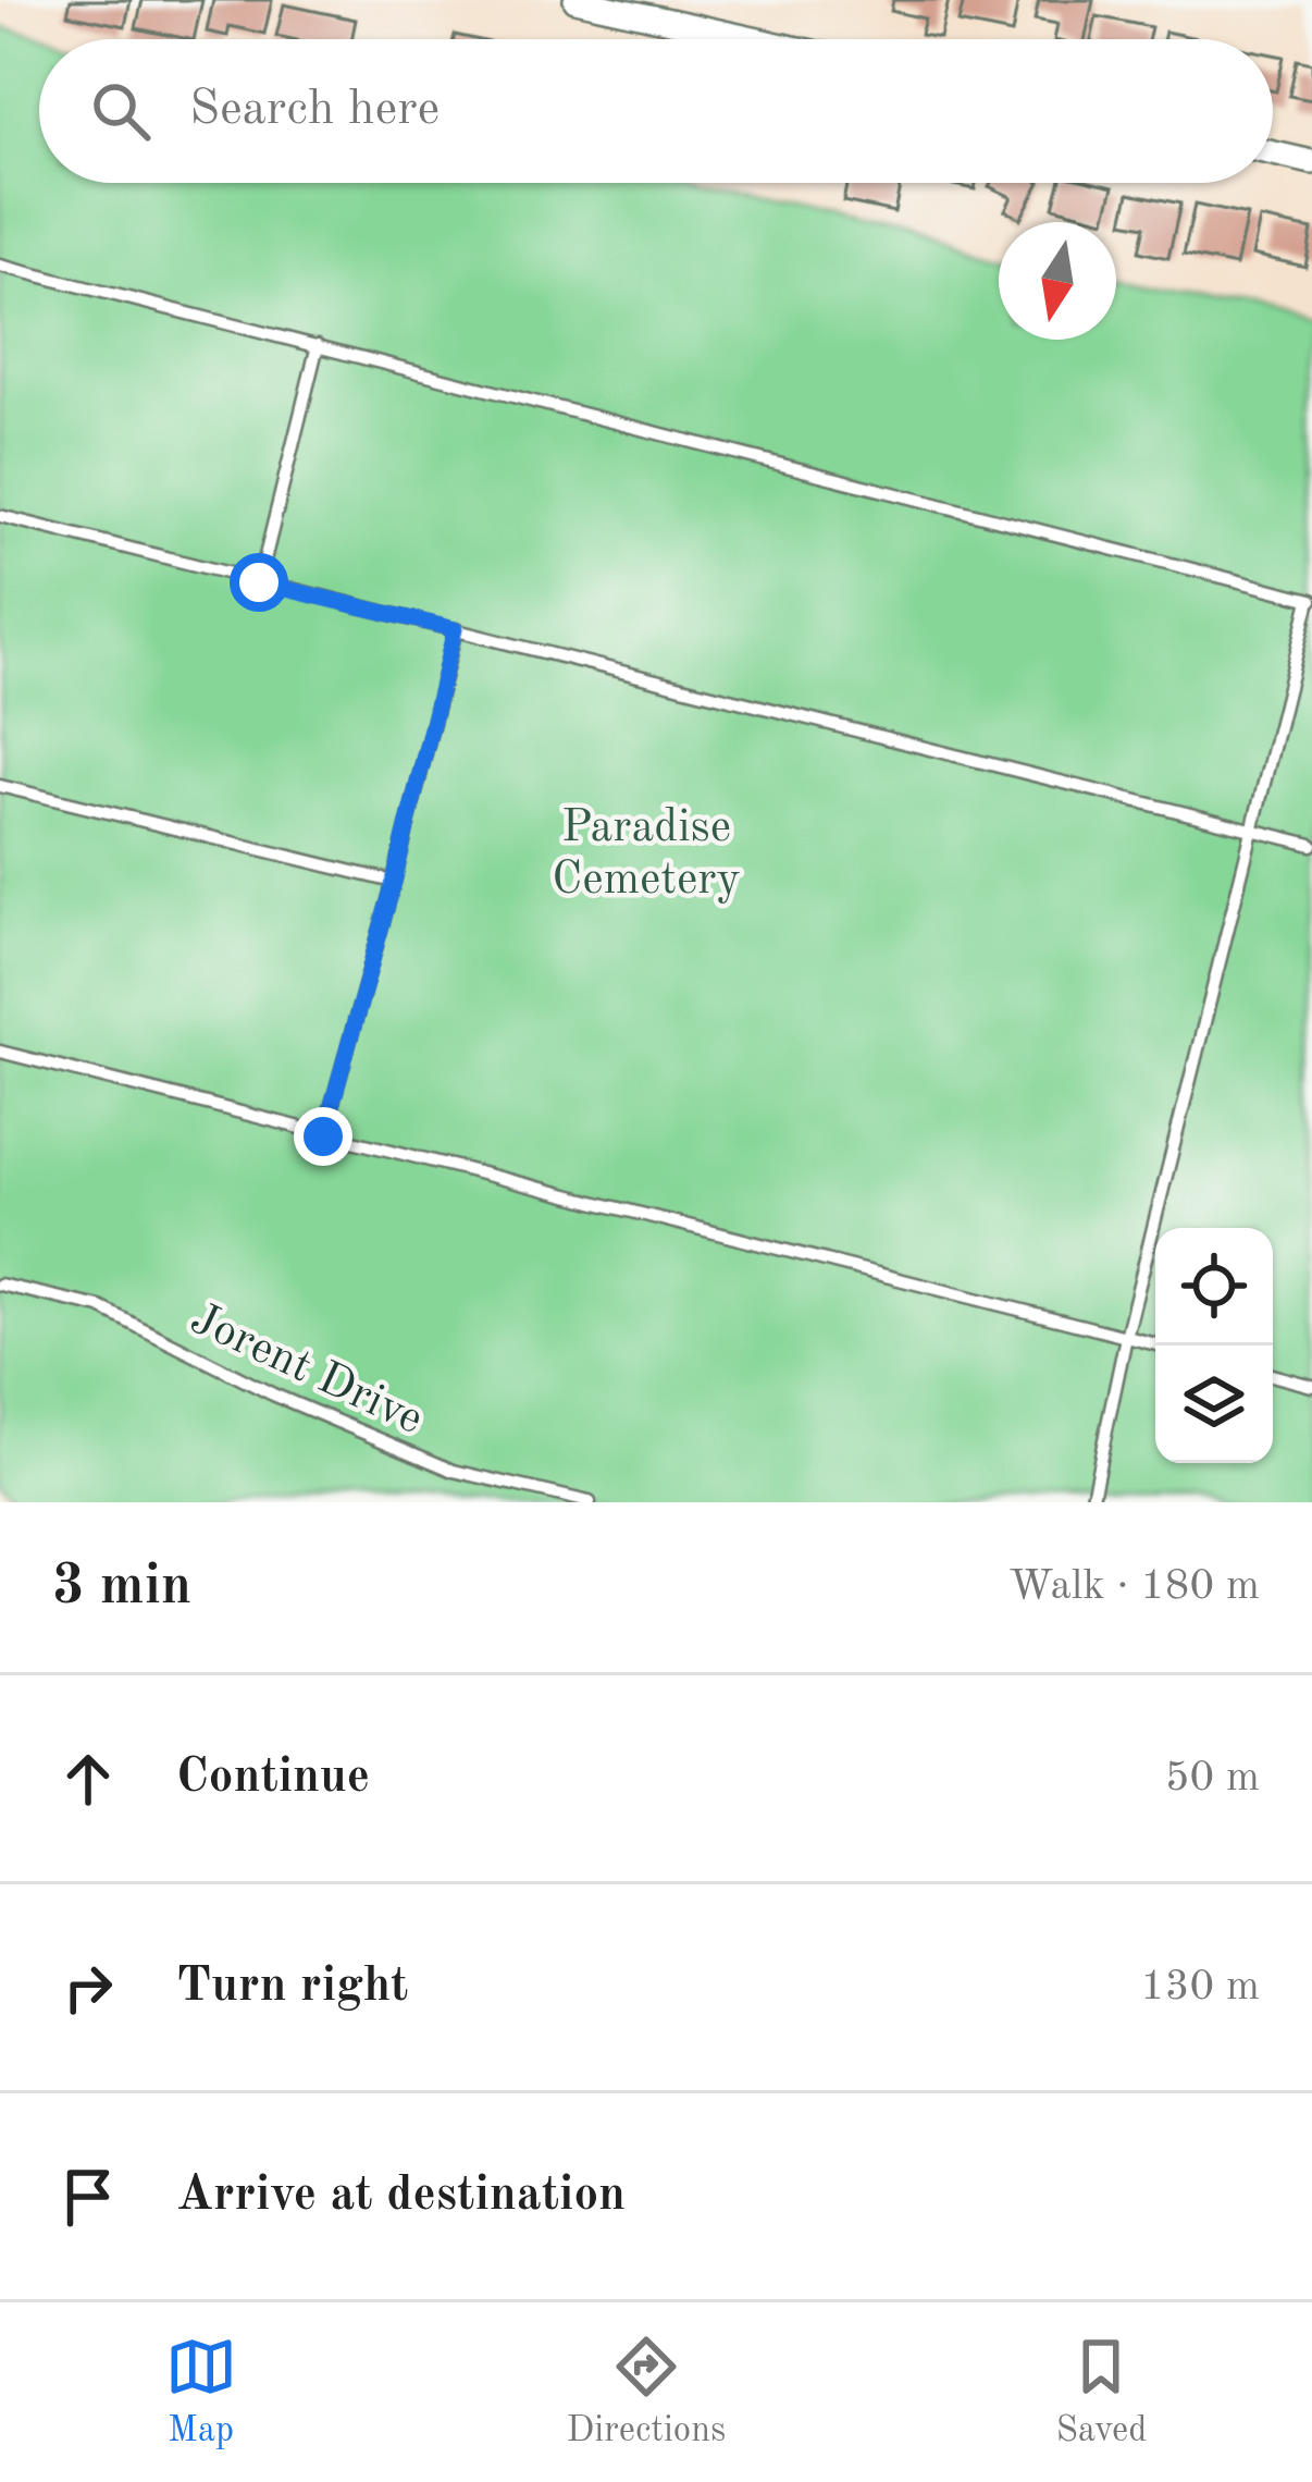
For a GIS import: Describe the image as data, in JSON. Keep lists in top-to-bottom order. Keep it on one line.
{"streets":{"lane":["Jorent Drive"]},"parks":["Paradise Cemetery"],"north":"bottom","page":{"search":"Search here","heading":["3 min","Walk · 180 m"],"list":[["Continue","50 m"],["Turn right","130 m"],"Arrive at destination"],"nav":["Map","Directions","Saved"]}}
